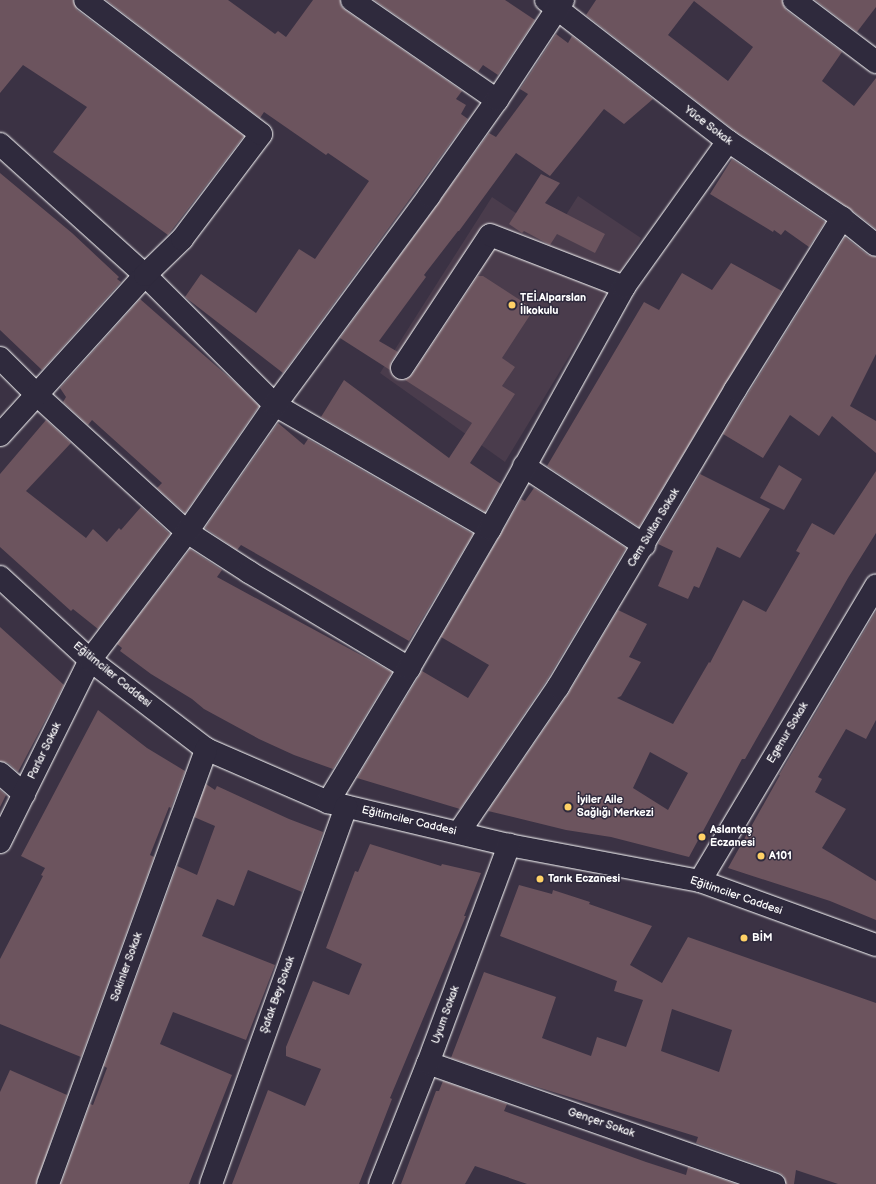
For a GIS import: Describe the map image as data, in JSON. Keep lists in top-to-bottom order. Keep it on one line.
{"streets":{"street":["Yüce Sokak","Cem Sultan Sokak","Eğitimciler Caddesi","Egenur Sokak","Parlar Sokak","Sakinler Sokak","Şafak Bey Sokak","Uyum Sokak","Gençer Sokak"]},"crossings":[["Yüce Sokak","Cem Sultan Sokak"],["Yüce Sokak","Parlar Sokak"],["Yüce Sokak","Şafak Bey Sokak"],["Cem Sultan Sokak","Eğitimciler Caddesi"],["Eğitimciler Caddesi","Egenur Sokak"],["Eğitimciler Caddesi","Parlar Sokak"],["Eğitimciler Caddesi","Sakinler Sokak"],["Eğitimciler Caddesi","Şafak Bey Sokak"],["Eğitimciler Caddesi","Uyum Sokak"],["Uyum Sokak","Gençer Sokak"]],"places":["TEİ.Alparslan İlkokulu","İyiler Aile Sağlığı Merkezi","Aslantaş Eczanesi","A101","Tarık Eczanesi","BİM"]}
